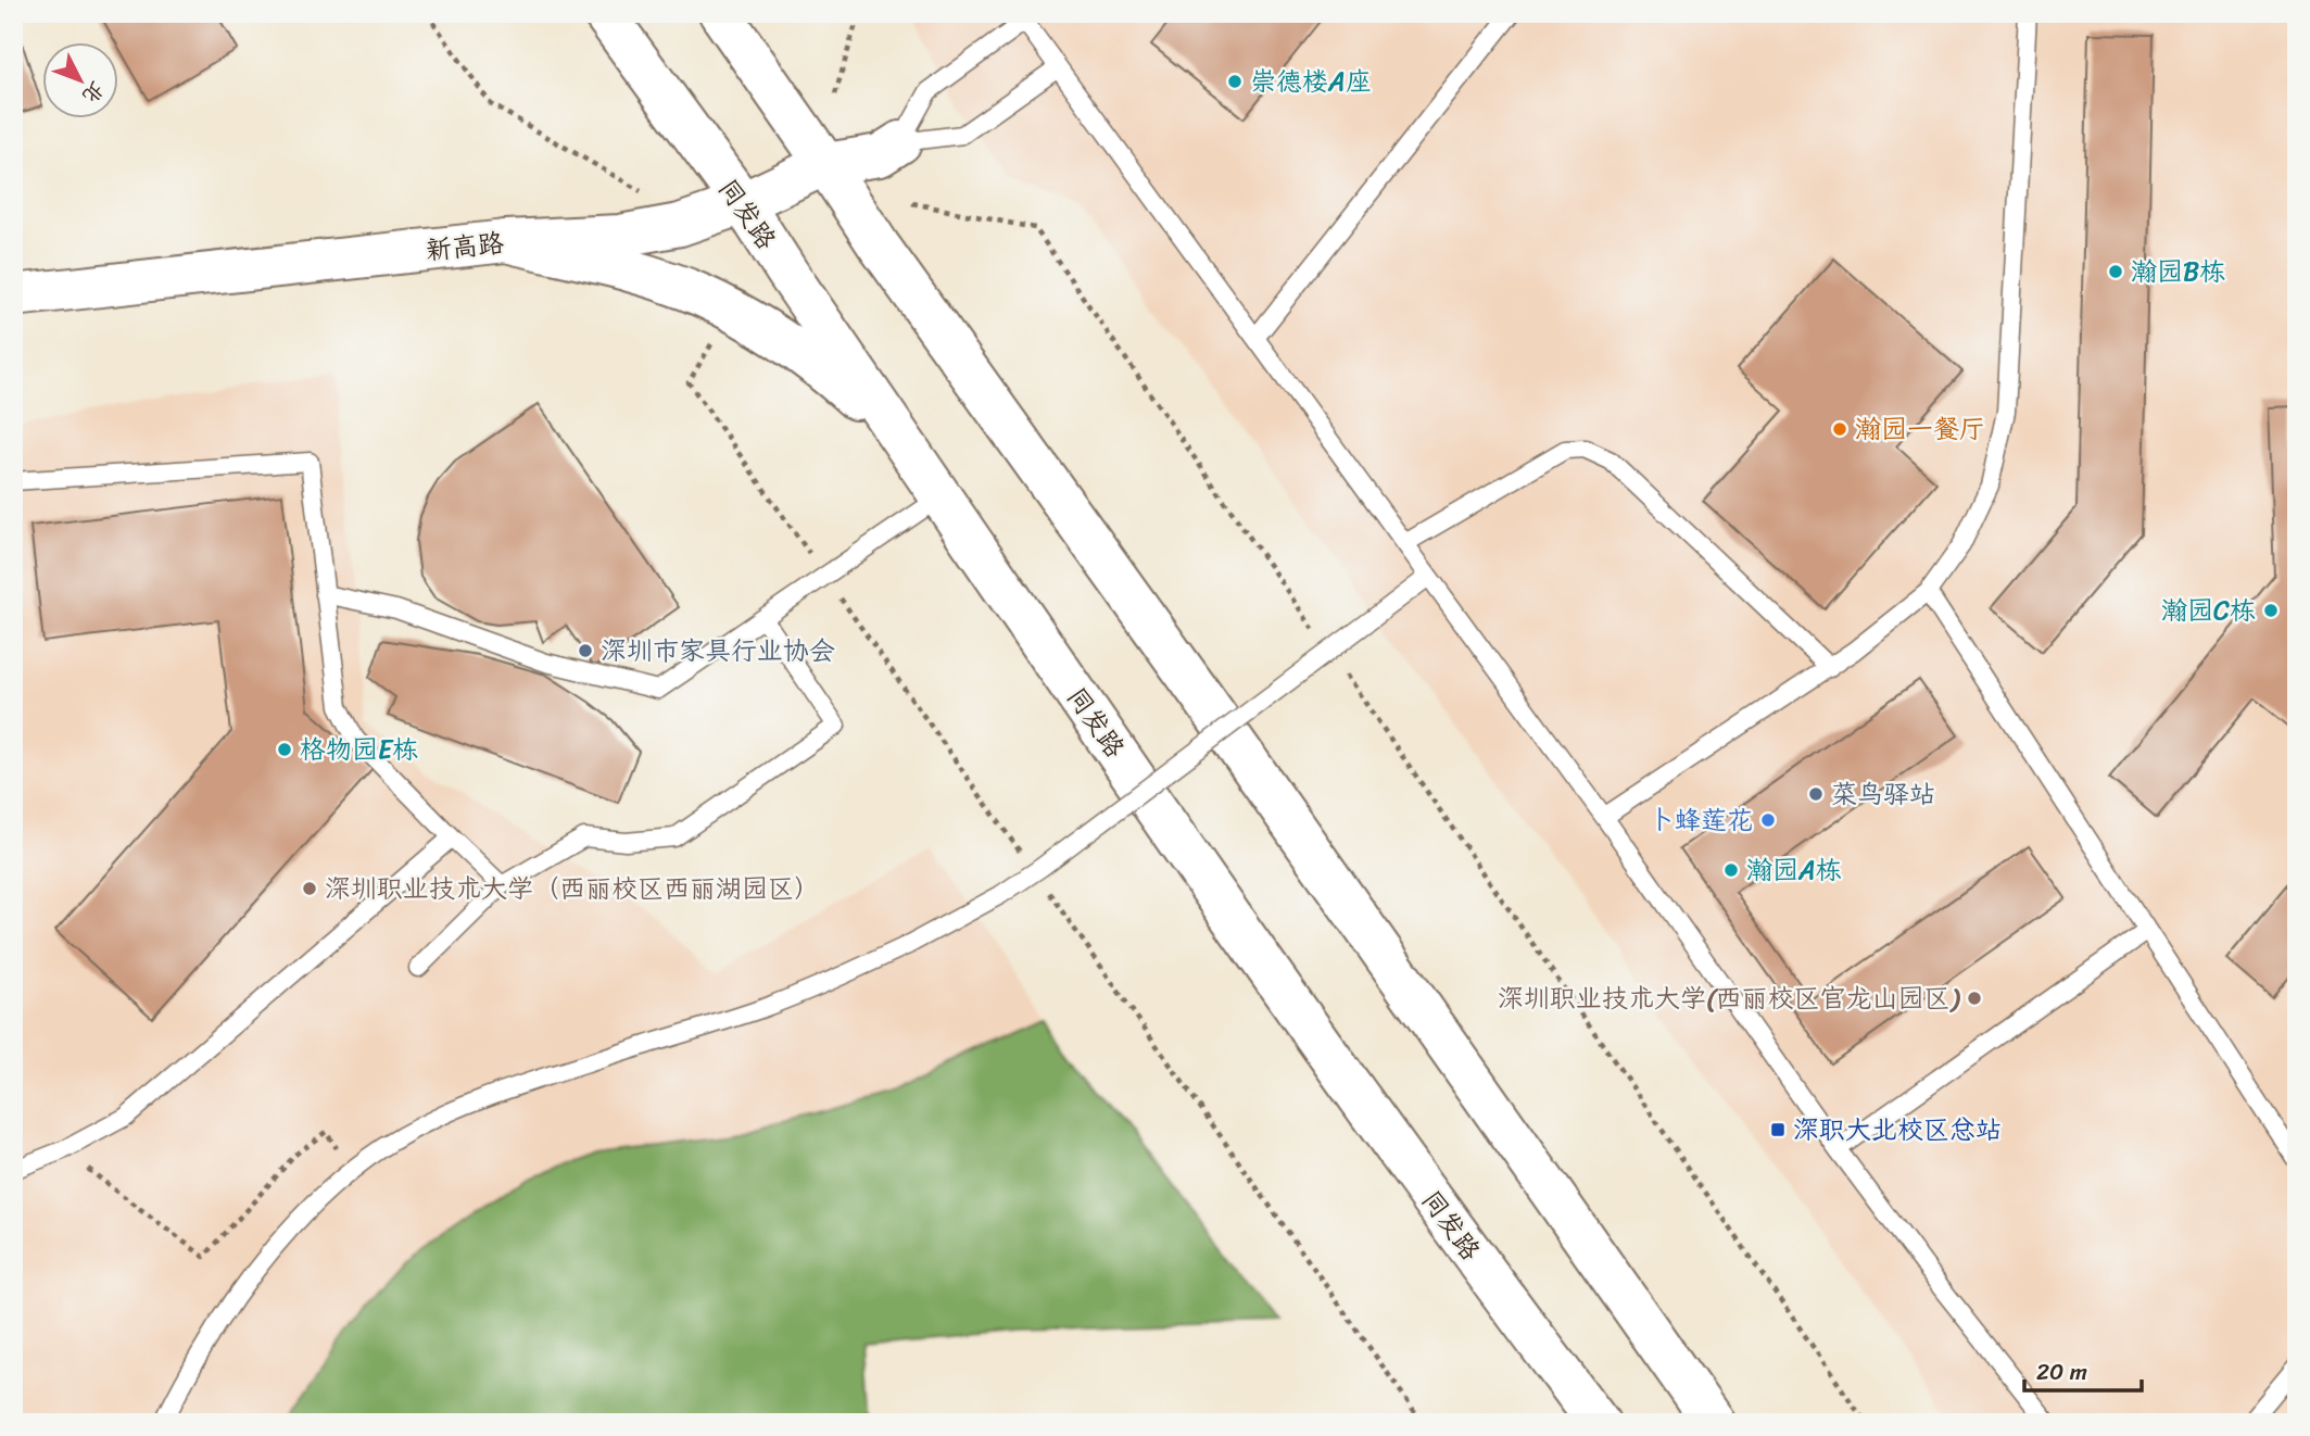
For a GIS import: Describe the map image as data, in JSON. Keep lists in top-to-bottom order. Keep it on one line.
{"streets":{"main road":["同发路","新高路"]},"crossings":[["同发路","新高路"]],"places":{"other":["崇德楼A座","瀚园B栋","瀚园一餐厅","瀚园C栋","深圳市家具行业协会","格物园E栋","菜鸟驿站","卜蜂莲花","瀚园A栋","深圳职业技术大学（西丽校区西丽湖园区）","深圳职业技术大学(西丽校区官龙山园区)"],"transit":["深职大北校区总站"]},"scale_bar":"20 m","north":"bottom right"}
